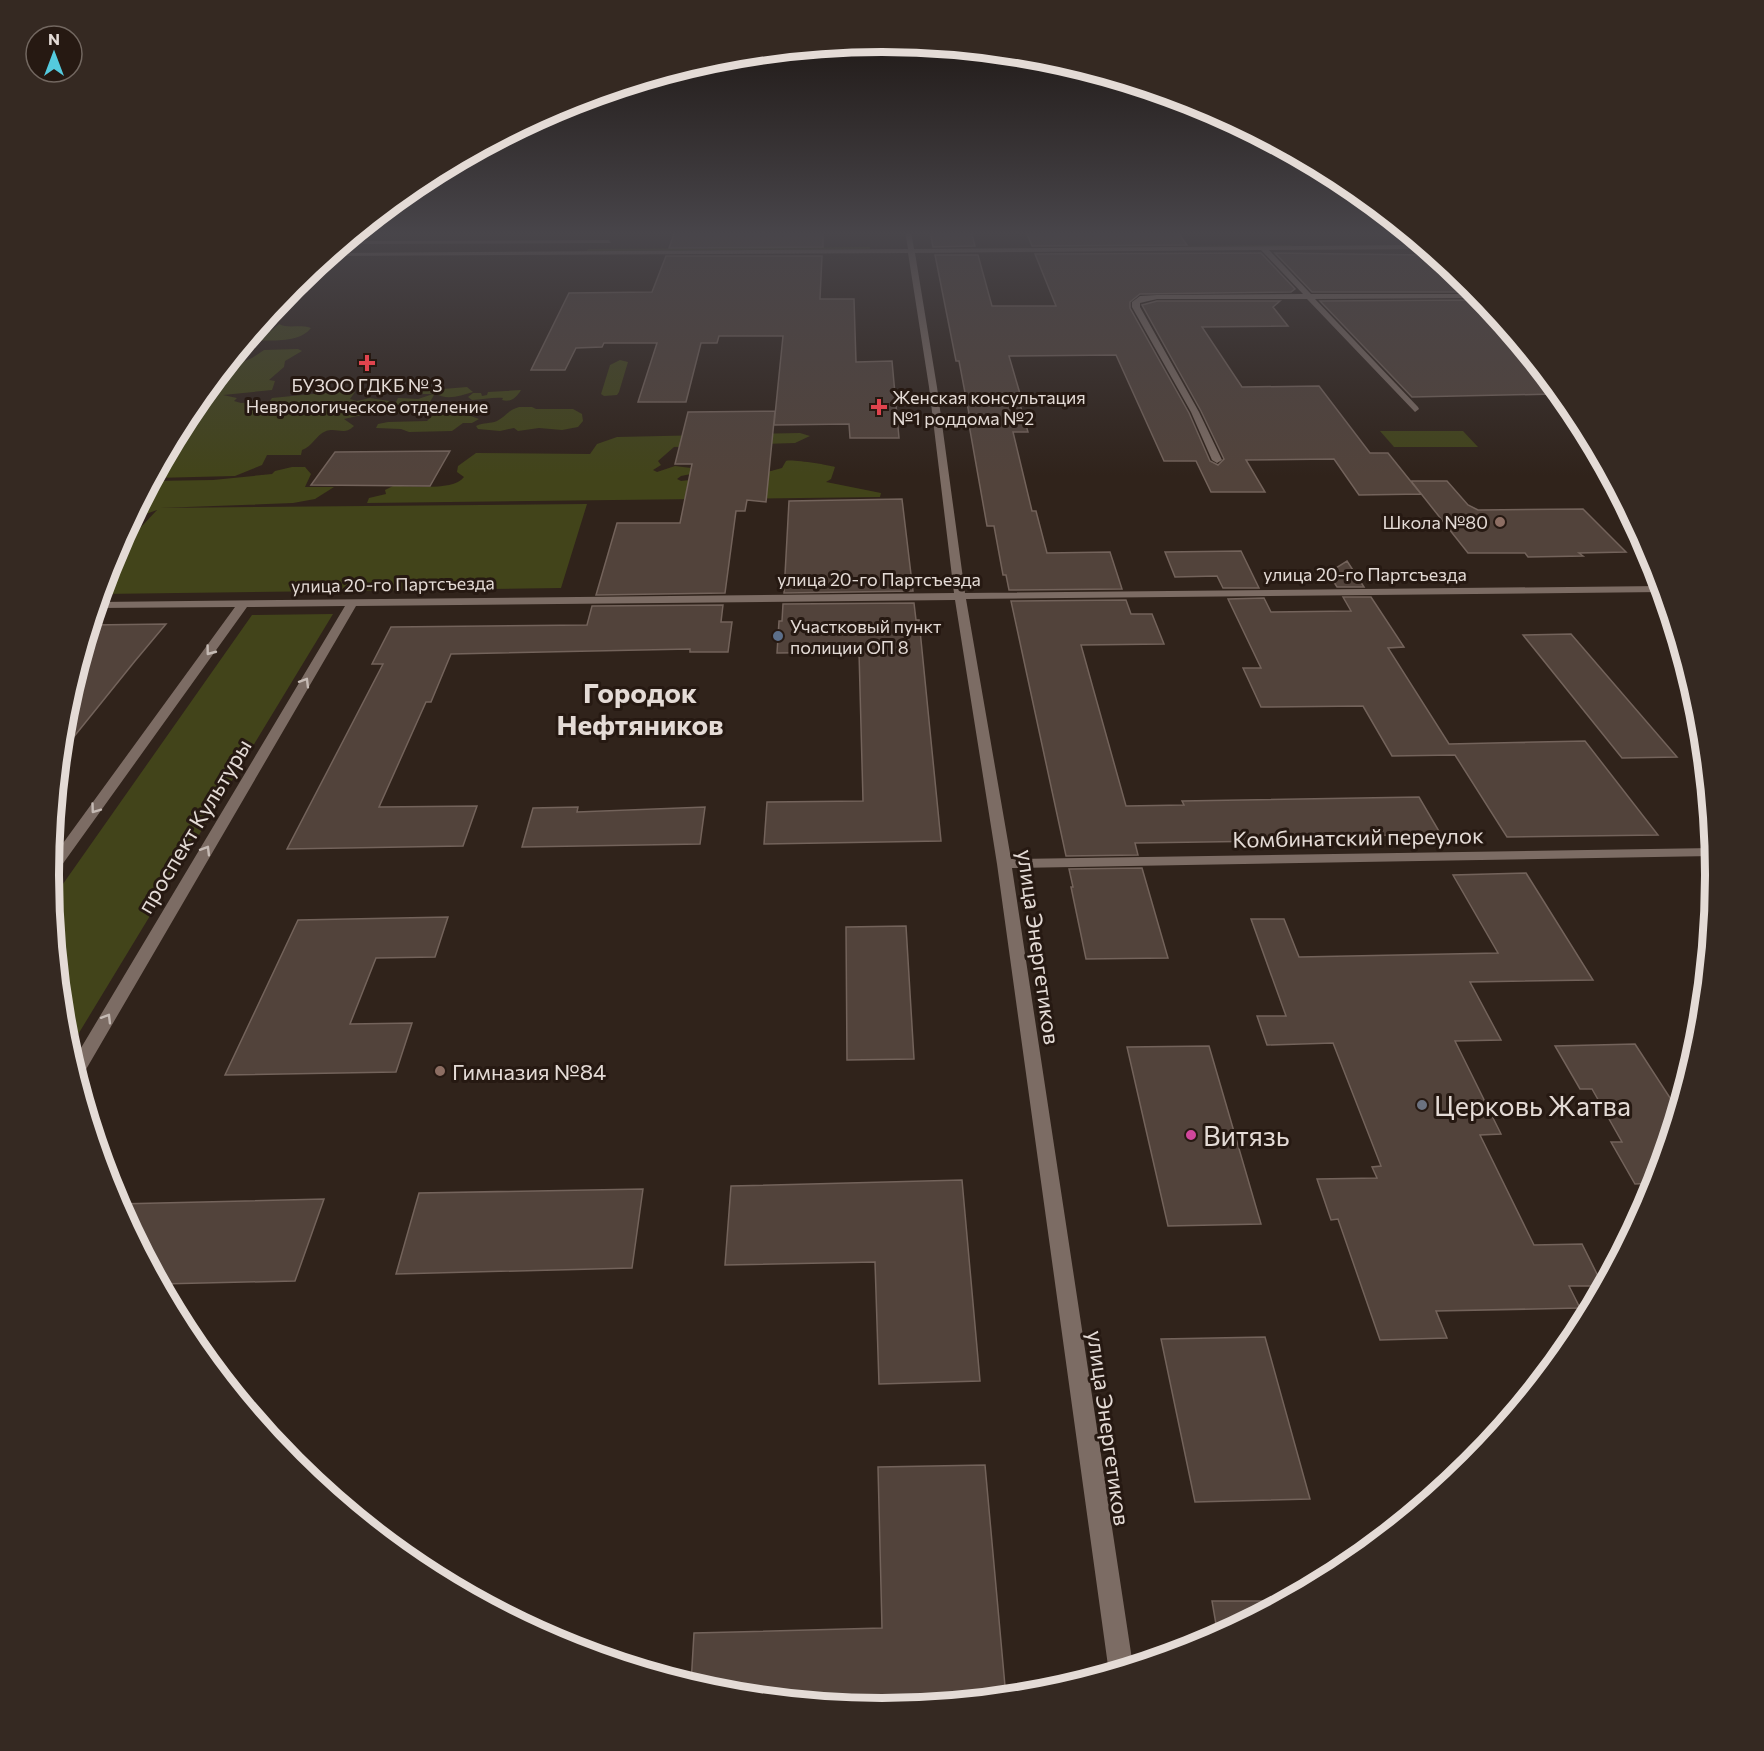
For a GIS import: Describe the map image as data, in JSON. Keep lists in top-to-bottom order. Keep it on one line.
{"streets":{"street":["улица 20-го Партсъезда","проспект Культуры","Комбинатский переулок","улица Энергетиков"]},"crossings":[["улица 20-го Партсъезда","проспект Культуры"],["улица 20-го Партсъезда","улица Энергетиков"],["Комбинатский переулок","улица Энергетиков"]],"districts":["Городок Нефтяников"],"places":{"health":["БУЗОО ГДКБ № 3 Неврологическое отделение","Женская консультация №1 роддома №2"],"other":["Школа №80","Участковый пункт полиции ОП 8","Гимназия №84","Церковь Жатва","Витязь"]},"north":"top"}
